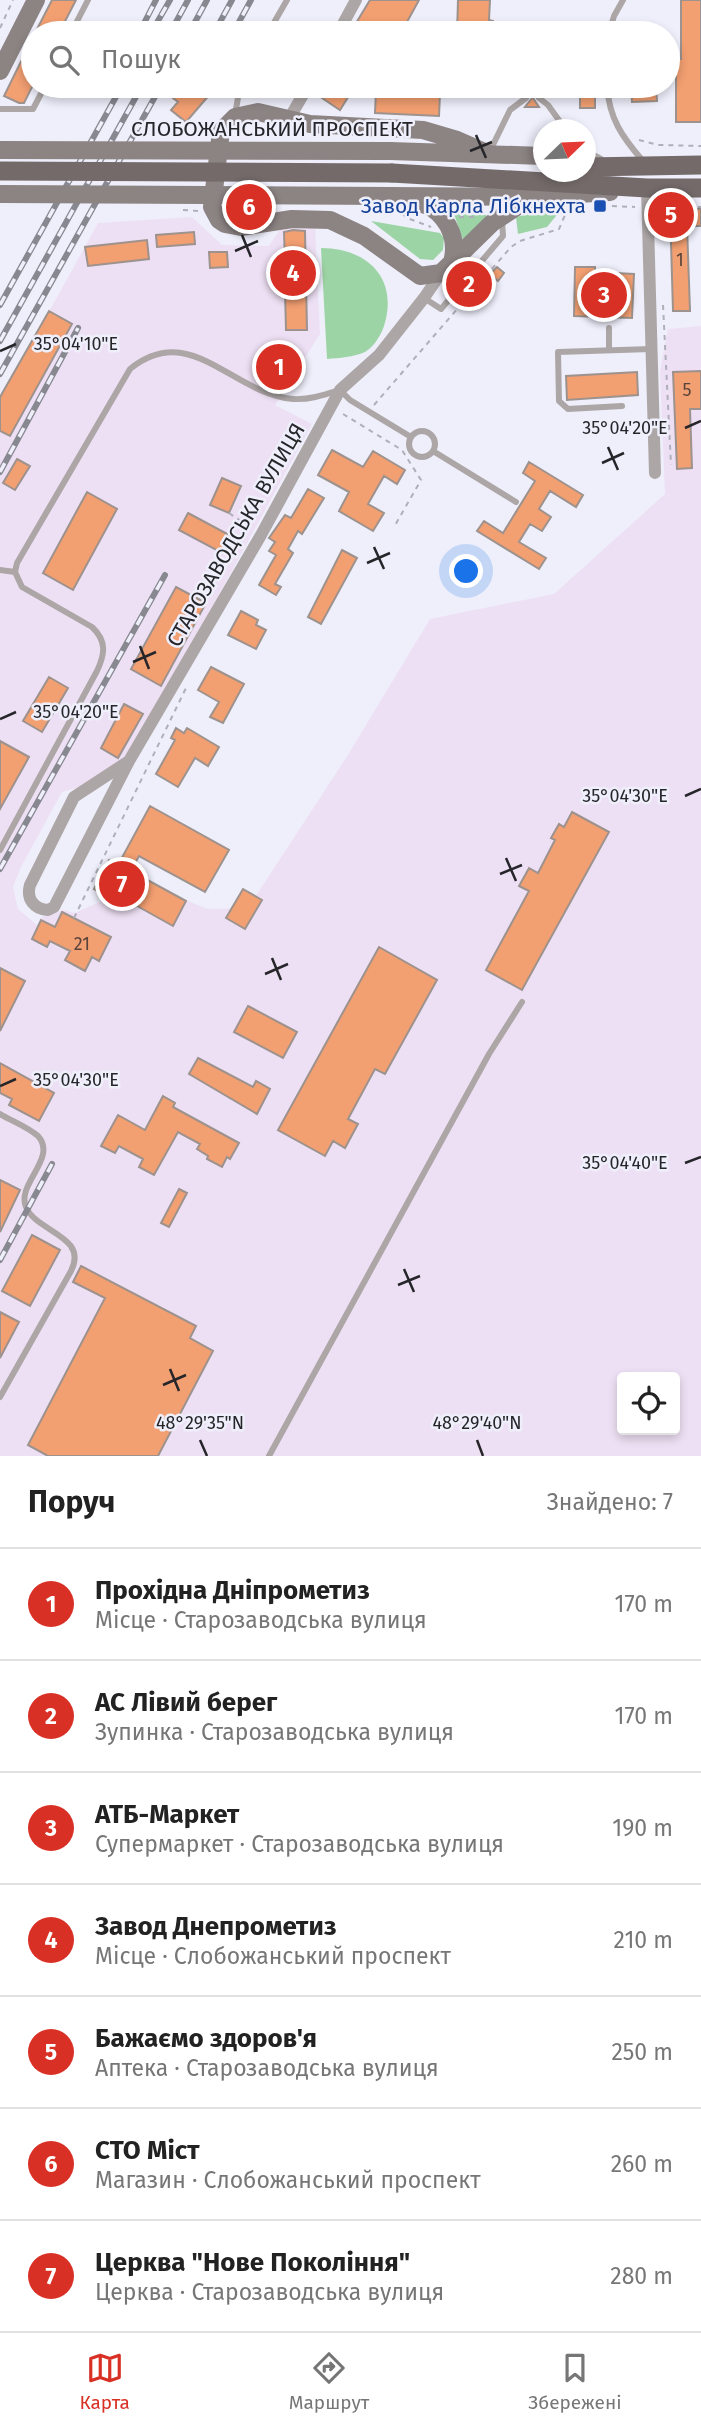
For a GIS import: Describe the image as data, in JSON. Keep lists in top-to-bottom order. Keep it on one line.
{"streets":{"main road":["СЛОБОЖАНСЬКИЙ ПРОСПЕКТ"],"street":["СТАРОЗАВОДСЬКА ВУЛИЦЯ"]},"places":{"transit":["Завод Карла Лібкнехта"]},"house_numbers":["1","5","21"],"north":"top right","page":{"search":"Пошук","pins":["6","5","4","2","3","1","7"],"heading":["Поруч","Знайдено: 7"],"list":[{"mark":"1","name":"Прохідна Дніпрометиз","note":"Місце · Старозаводська вулиця","value":"170 m"},{"mark":"2","name":"АС Лівий берег","note":"Зупинка · Старозаводська вулиця","value":"170 m"},{"mark":"3","name":"АТБ-Маркет","note":"Супермаркет · Старозаводська вулиця","value":"190 m"},{"mark":"4","name":"Завод Днепрометиз","note":"Місце · Слобожанський проспект","value":"210 m"},{"mark":"5","name":"Бажаємо здоров'я","note":"Аптека · Старозаводська вулиця","value":"250 m"},{"mark":"6","name":"СТО Міст","note":"Магазин · Слобожанський проспект","value":"260 m"},{"mark":"7","name":"Церква \"Нове Покоління\"","note":"Церква · Старозаводська вулиця","value":"280 m"}],"nav":["Карта","Маршрут","Збережені"]},"coordinates":["35°04'10\"E","35°04'20\"E","35°04'30\"E","35°04'40\"E","48°29'35\"N","48°29'40\"N"]}
